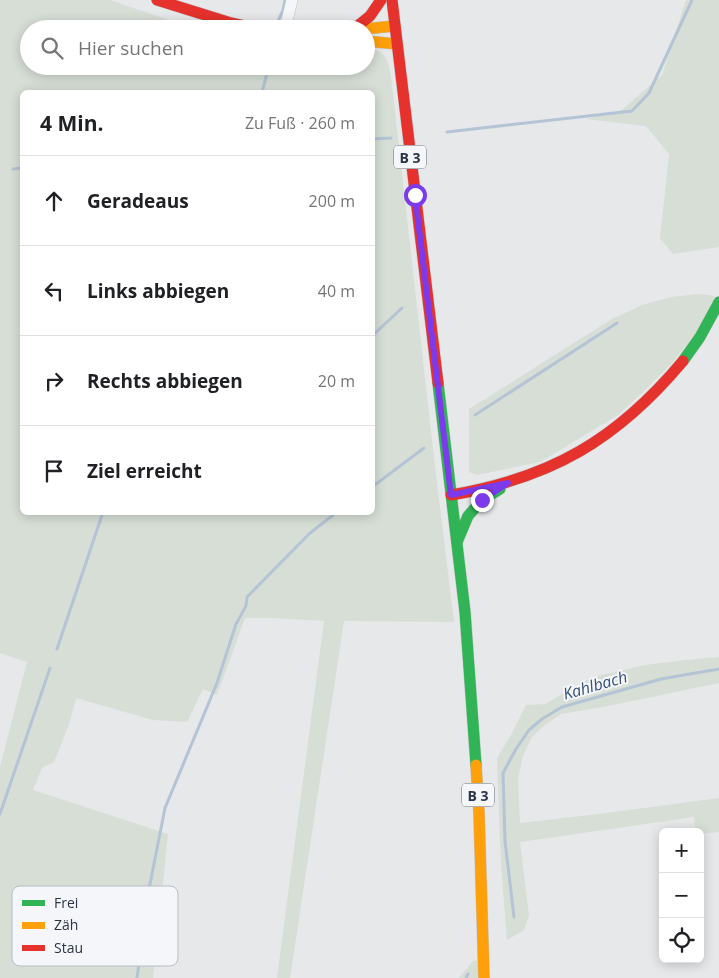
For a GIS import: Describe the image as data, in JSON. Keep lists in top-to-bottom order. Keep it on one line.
{"streets":{"main road":["B 3"]},"water":["Kahlbach"],"legend":["Frei","Zäh","Stau"],"page":{"search":"Hier suchen","heading":["4 Min.","Zu Fuß · 260 m"],"list":[["Geradeaus","200 m"],["Links abbiegen","40 m"],["Rechts abbiegen","20 m"],"Ziel erreicht"],"map_buttons":["+","−"]}}
